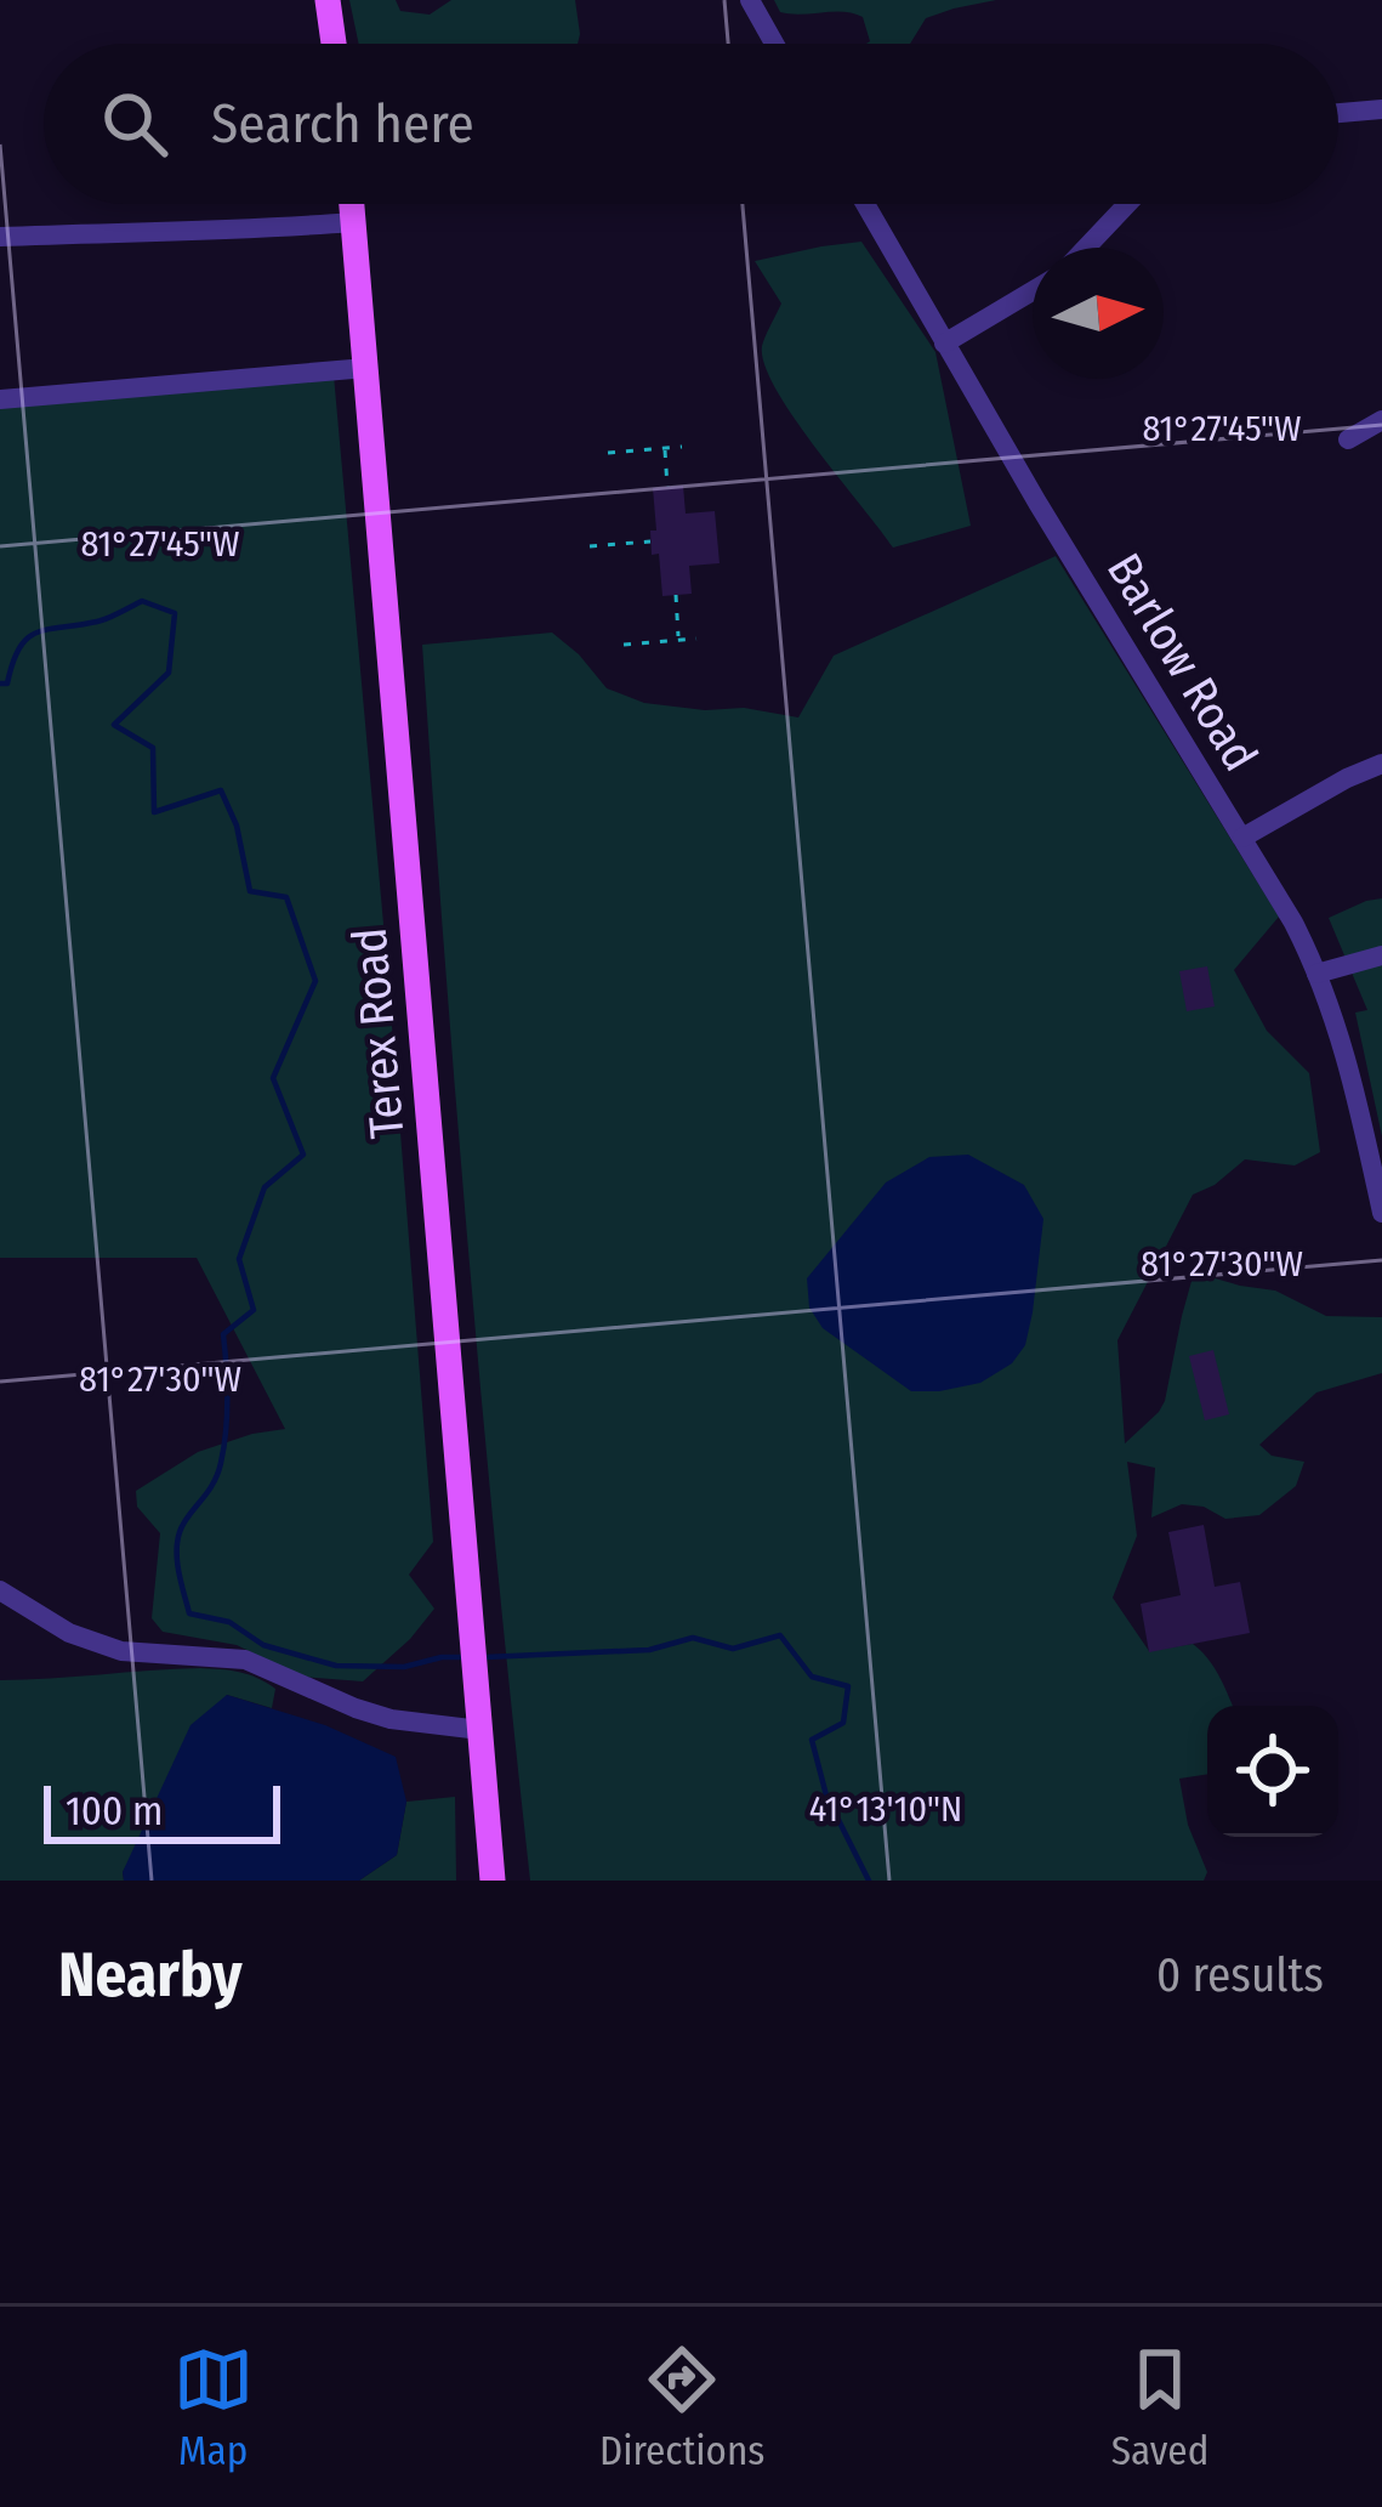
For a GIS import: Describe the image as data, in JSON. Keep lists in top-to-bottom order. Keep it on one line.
{"streets":{"main road":["Terex Road"],"street":["Barlow Road"]},"scale_bar":"100 m","north":"right","page":{"search":"Search here","scale":"100 m","heading":["Nearby","0 results"],"nav":["Map","Directions","Saved"]},"coordinates":["81°27'45\"W","81°27'30\"W","41°13'10\"N"]}
